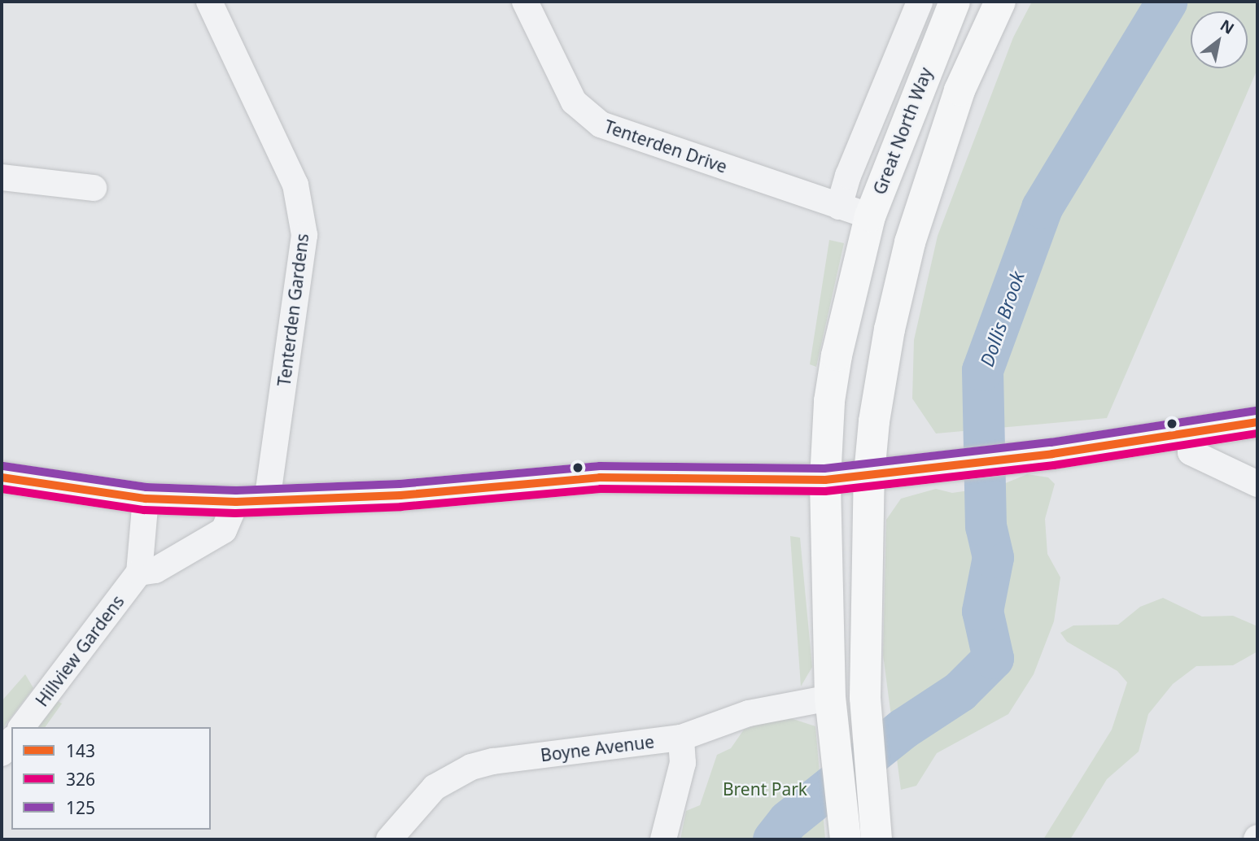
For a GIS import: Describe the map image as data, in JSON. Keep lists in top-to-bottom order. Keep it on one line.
{"streets":{"main road":["Great North Way"],"street":["Tenterden Drive","Tenterden Gardens","Hillview Gardens","Boyne Avenue"]},"crossings":[["Great North Way","Tenterden Drive"],["Great North Way","Boyne Avenue"]],"water":["Dollis Brook"],"parks":["Brent Park"],"lines":["transit line 125","transit line 143","transit line 326"],"legend":["143","326","125"],"north":"top right"}
